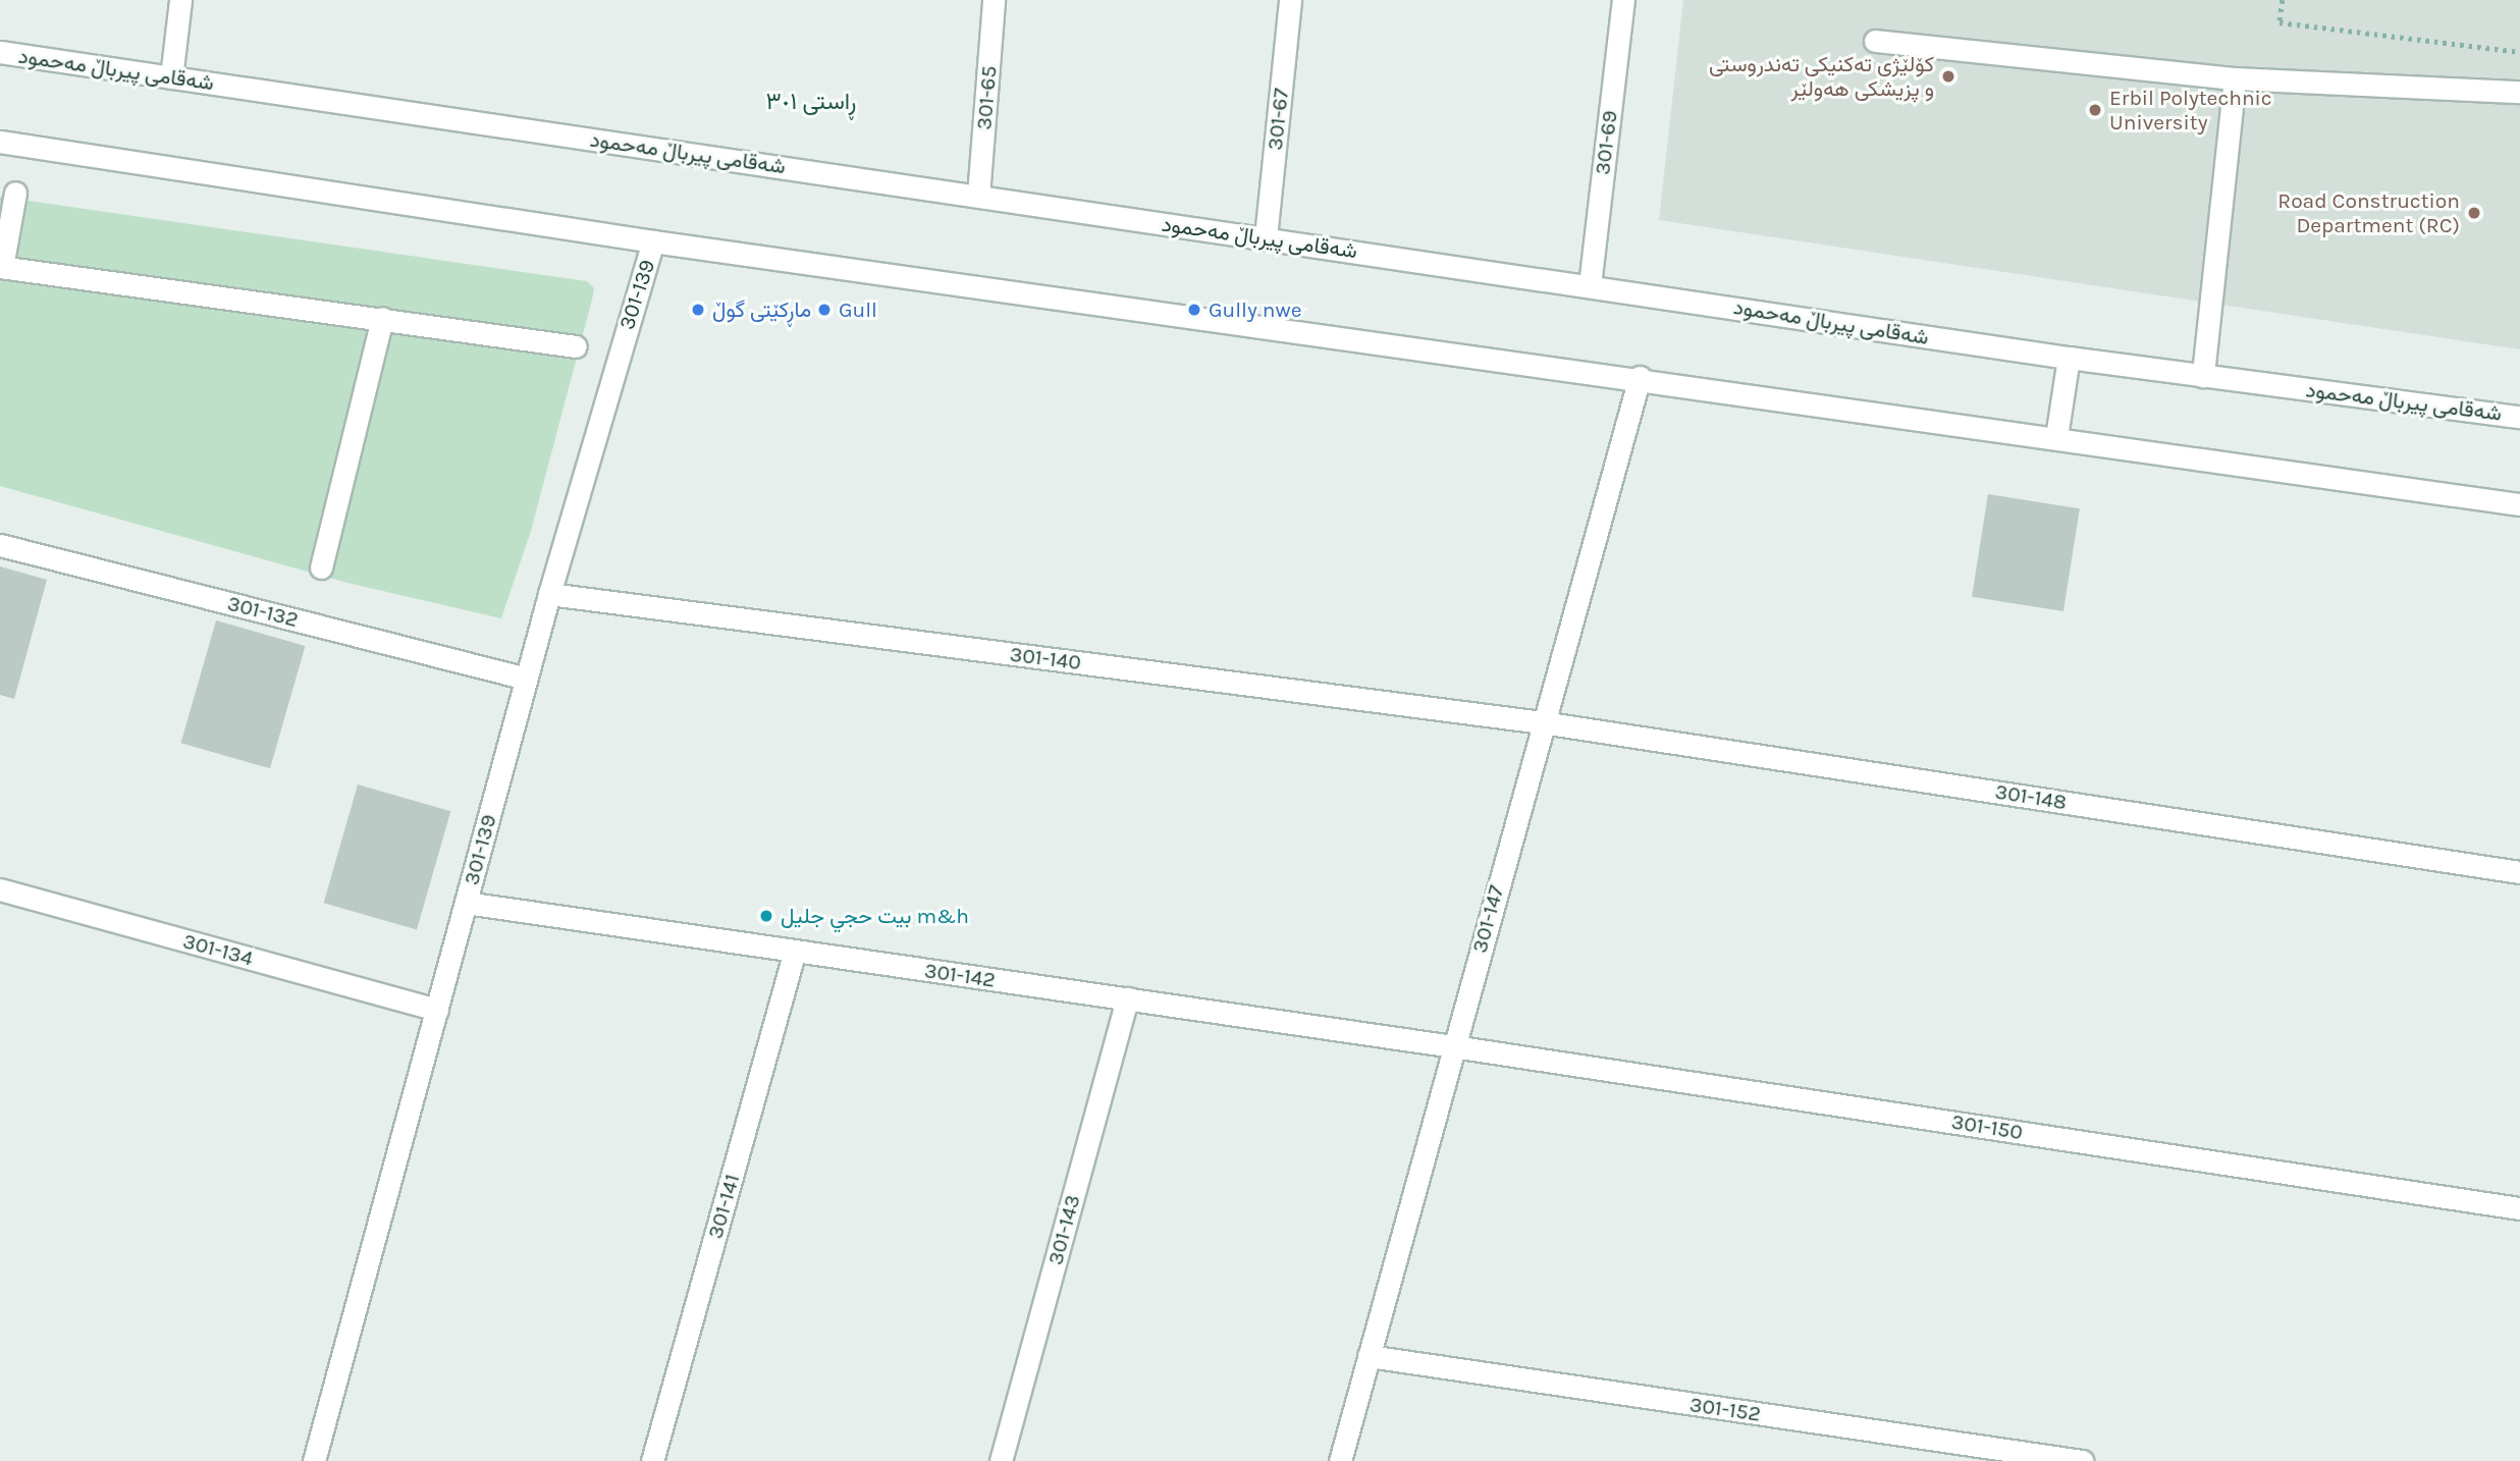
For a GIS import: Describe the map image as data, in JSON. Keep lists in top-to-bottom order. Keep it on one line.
{"streets":{"street":["شەقامی پیرباڵ مەحمود","301-65","301-67","301-69","301-139","301-132","301-140","301-148","301-147","301-134","301-142","301-150","301-141","301-143","301-152"]},"crossings":[["شەقامی پیرباڵ مەحمود","301-65"],["شەقامی پیرباڵ مەحمود","301-67"],["شەقامی پیرباڵ مەحمود","301-69"],["301-139","301-132"],["301-139","301-140"],["301-139","301-134"],["301-139","301-142"],["301-140","301-148"],["301-140","301-147"],["301-148","301-147"],["301-147","301-142"],["301-147","301-150"],["301-147","301-152"],["301-142","301-150"],["301-142","301-141"],["301-142","301-143"]],"districts":["ڕاستی ٣٠١"],"places":["کۆلێژی تەکنیکی تەندروستی و پزیشکی هەولێر","Erbil Polytechnic University","Road Construction Department (RC)","ماڕکێتی گوڵ","Gull","Gully nwe","بيت حجي جليل m&h"]}
